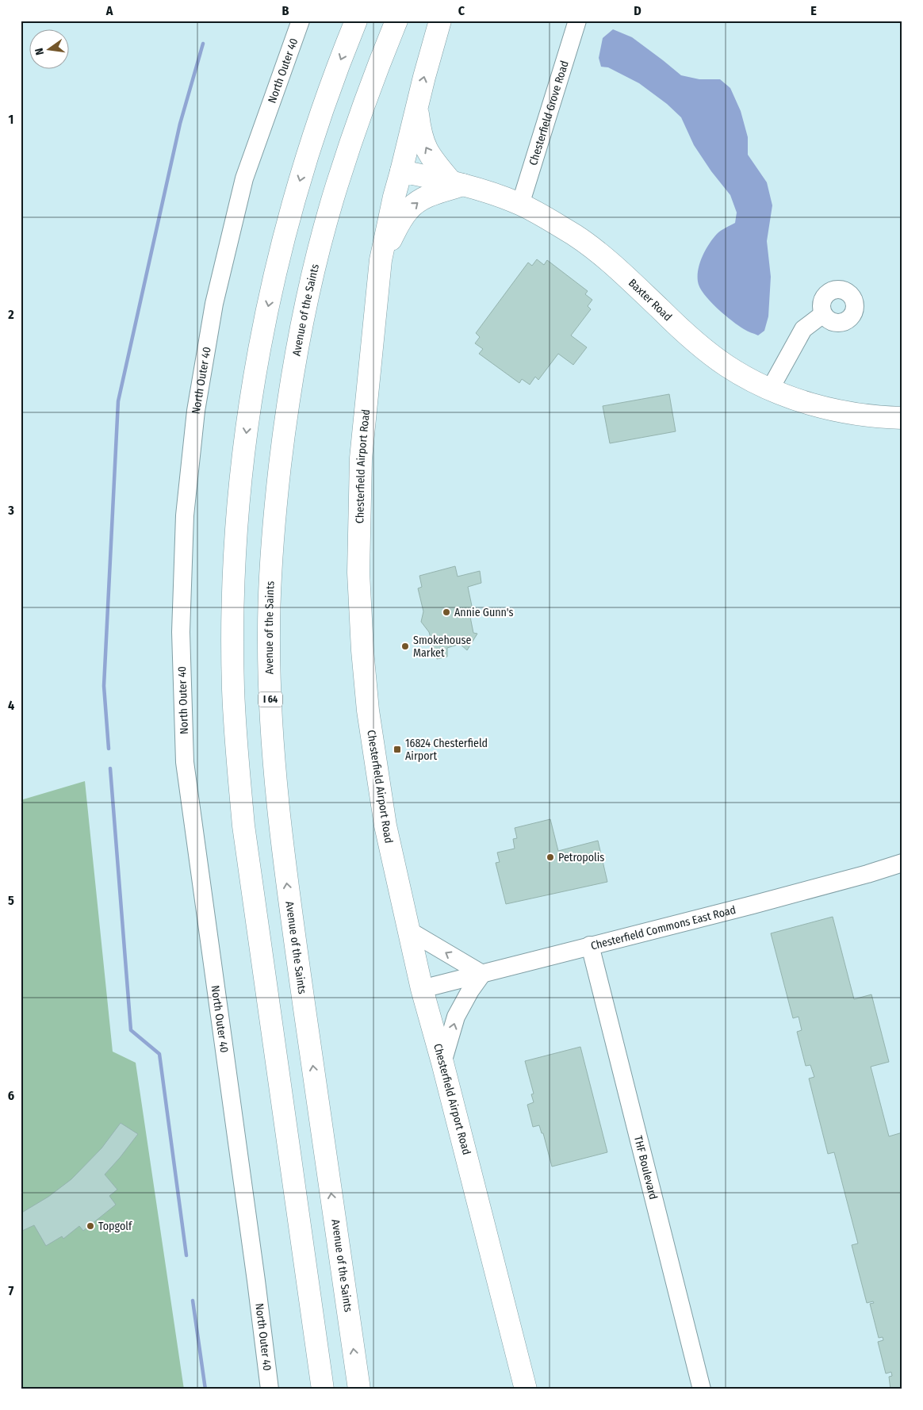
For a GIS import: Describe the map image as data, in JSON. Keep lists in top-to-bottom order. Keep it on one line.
{"streets":{"main road":["Baxter Road","Avenue of the Saints","Chesterfield Airport Road","I 64"],"street":["North Outer 40","Chesterfield Grove Road","Chesterfield Commons East Road","THF Boulevard"]},"crossings":[["Chesterfield Grove Road","Baxter Road"],["Baxter Road","Chesterfield Airport Road"],["Chesterfield Airport Road","Chesterfield Commons East Road"],["Chesterfield Commons East Road","THF Boulevard"]],"places":{"other":["Annie Gunn's","Smokehouse Market","Petropolis","Topgolf"],"transit":["16824 Chesterfield Airport"]},"north":"left","grid":{"columns":["A","B","C","D","E"],"rows":["1","2","3","4","5","6","7"]}}
